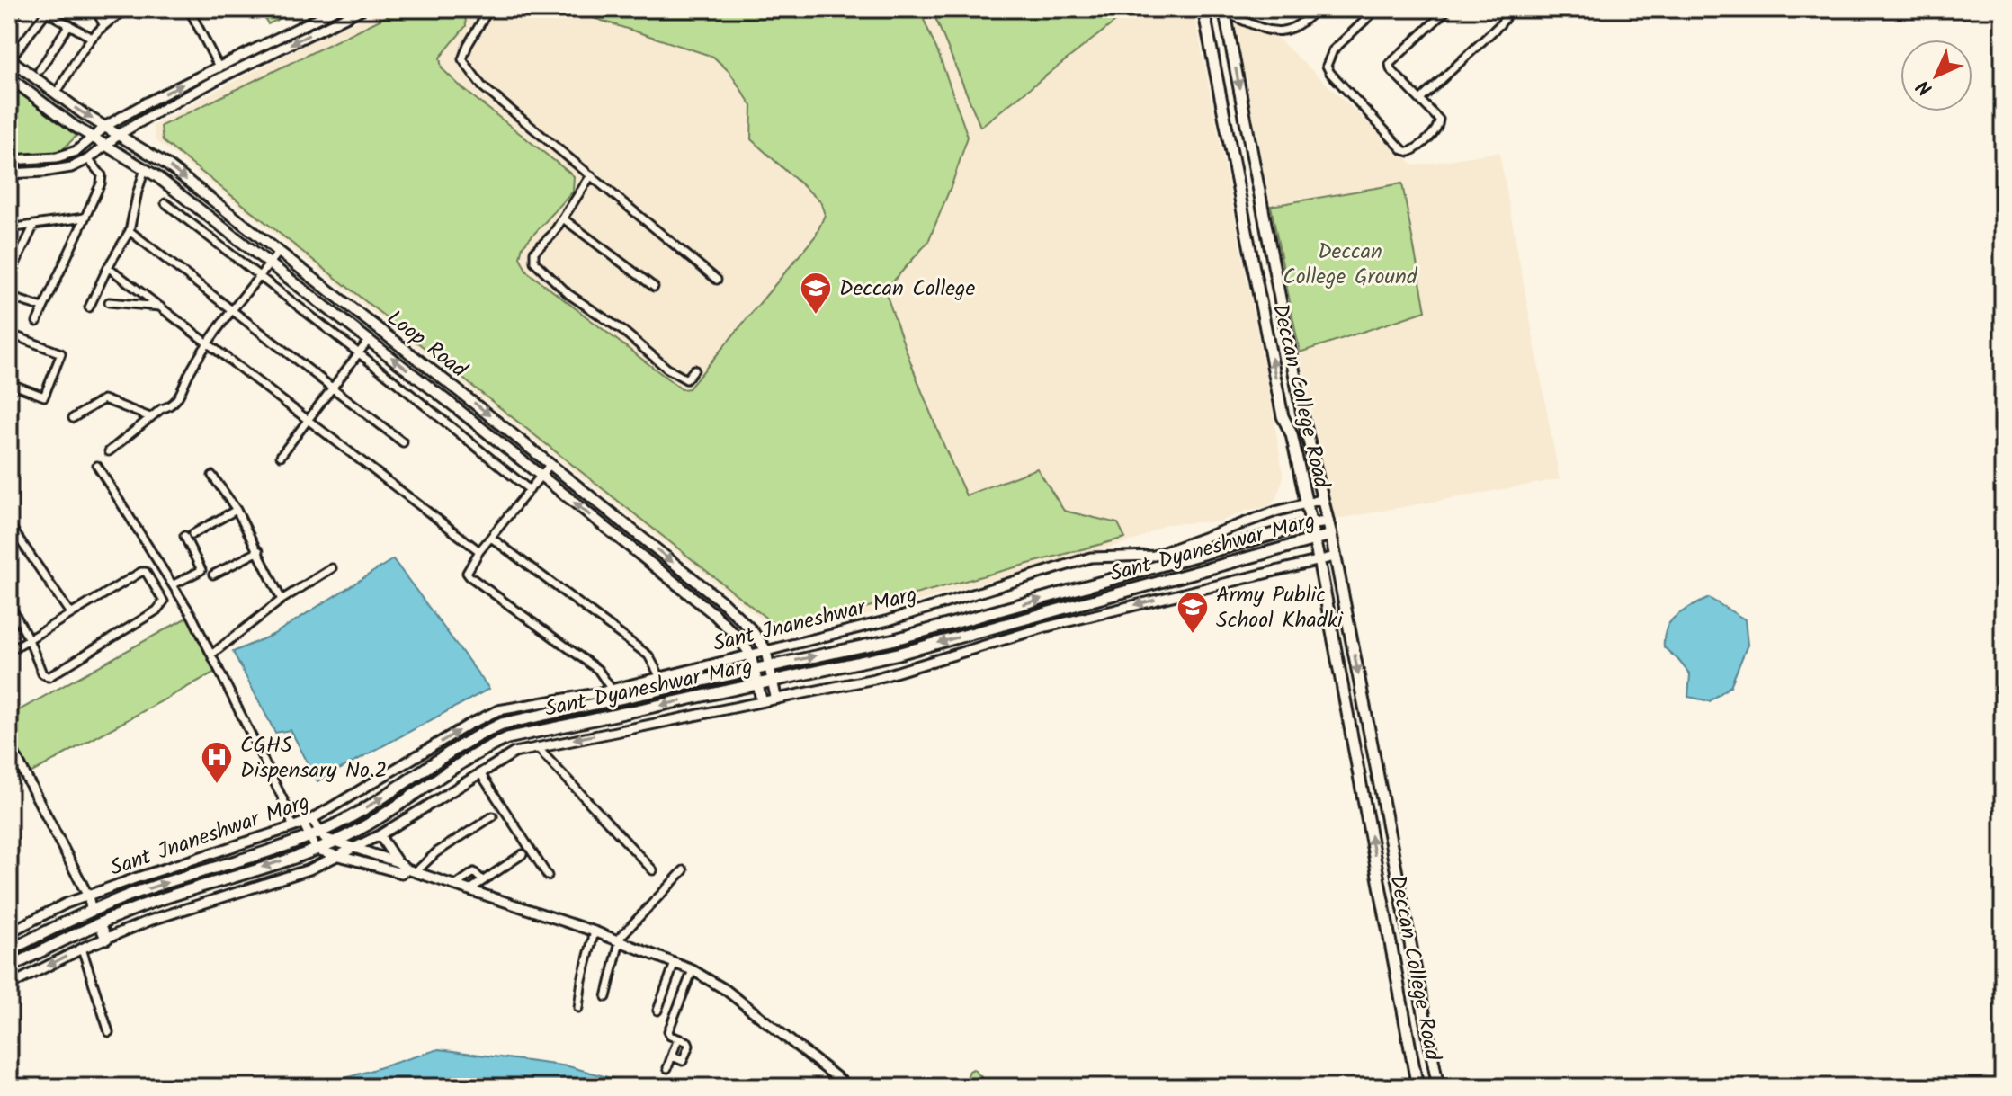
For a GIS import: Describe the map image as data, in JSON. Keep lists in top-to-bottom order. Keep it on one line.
{"streets":{"main road":["Loop Road","Deccan College Road","Sant Dyaneshwar Marg"],"street":["Sant Jnaneshwar Marg"]},"crossings":[["Loop Road","Sant Dyaneshwar Marg"],["Loop Road","Sant Jnaneshwar Marg"],["Deccan College Road","Sant Dyaneshwar Marg"],["Deccan College Road","Sant Jnaneshwar Marg"]],"parks":["Deccan College Ground"],"places":{"school or university":["Deccan College","Army Public School Khadki"],"hospital":["CGHS Dispensary No.2"]},"north":"bottom left"}
